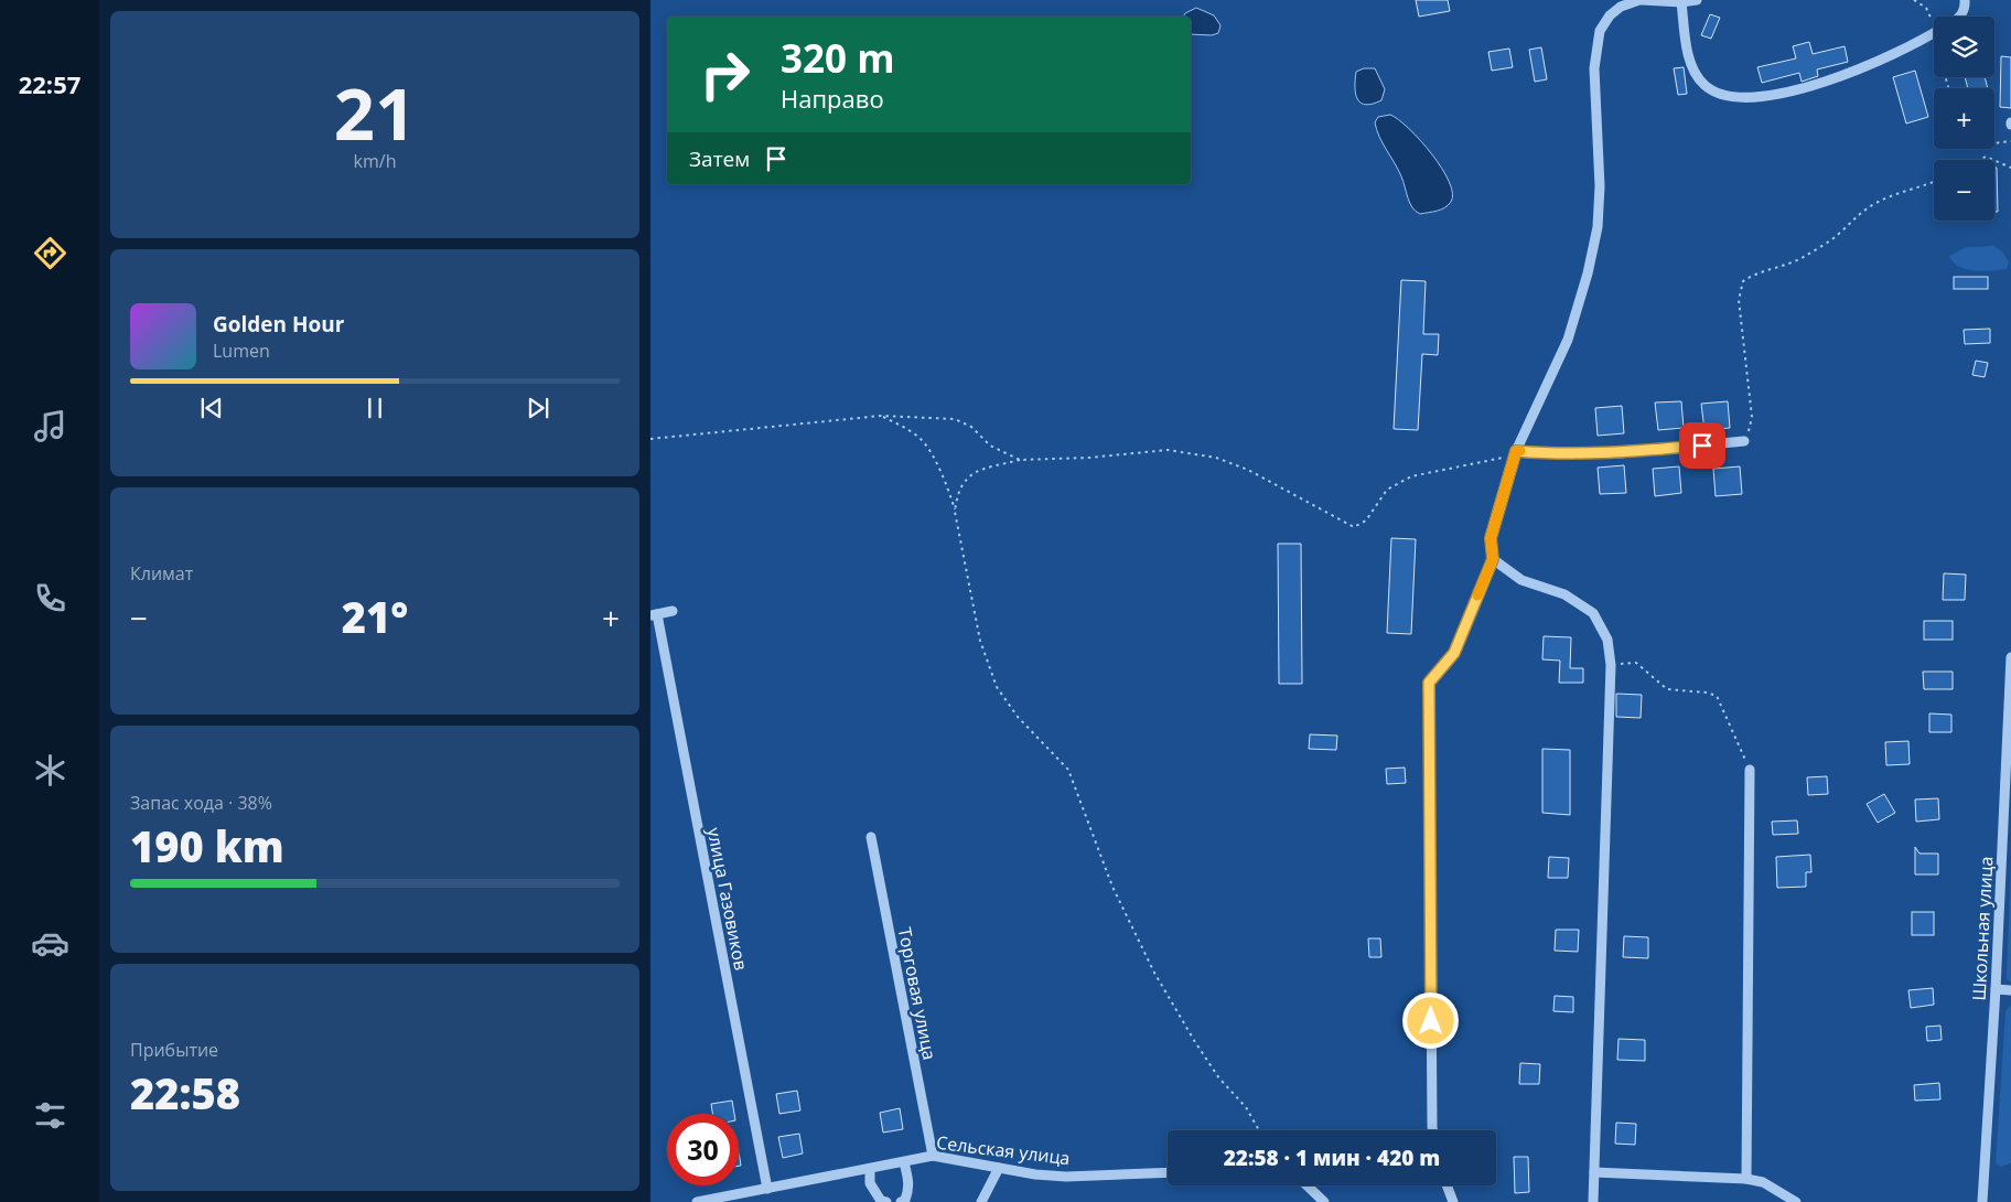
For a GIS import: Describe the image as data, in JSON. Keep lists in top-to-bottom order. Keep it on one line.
{"streets":{"street":["улица Газовиков","Школьная улица","Торговая улица","Сельская улица"]},"crossings":[["улица Газовиков","Сельская улица"],["Торговая улица","Сельская улица"]],"page":{"tabs":"22:57","tile":[["21","km/h"],"Климат",["Запас хода · 38%","190 km"],["Прибытие","22:58"]],"map_buttons":["+","−"],"turn":["320 m","Направо"],"then":"Затем","song":["Golden Hour","Lumen"],"heat":["−","21°","+"],"limit":"30","trip":"22:58 · 1 мин · 420 m"}}
